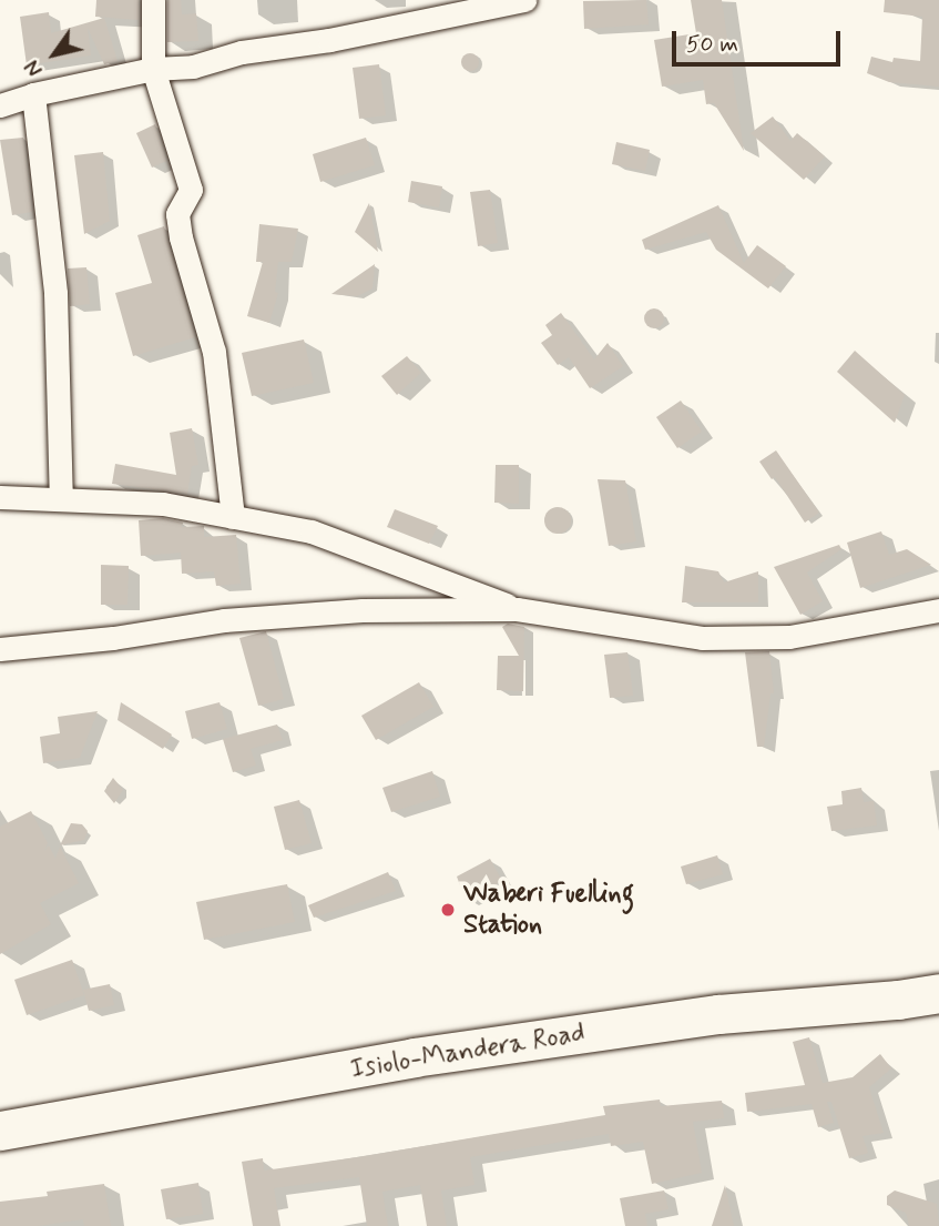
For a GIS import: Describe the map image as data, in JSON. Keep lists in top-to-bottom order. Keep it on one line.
{"streets":{"highway":["Isiolo-Mandera Road"]},"places":["Waberi Fuelling Station"],"scale_bar":"50 m","north":"bottom left"}
